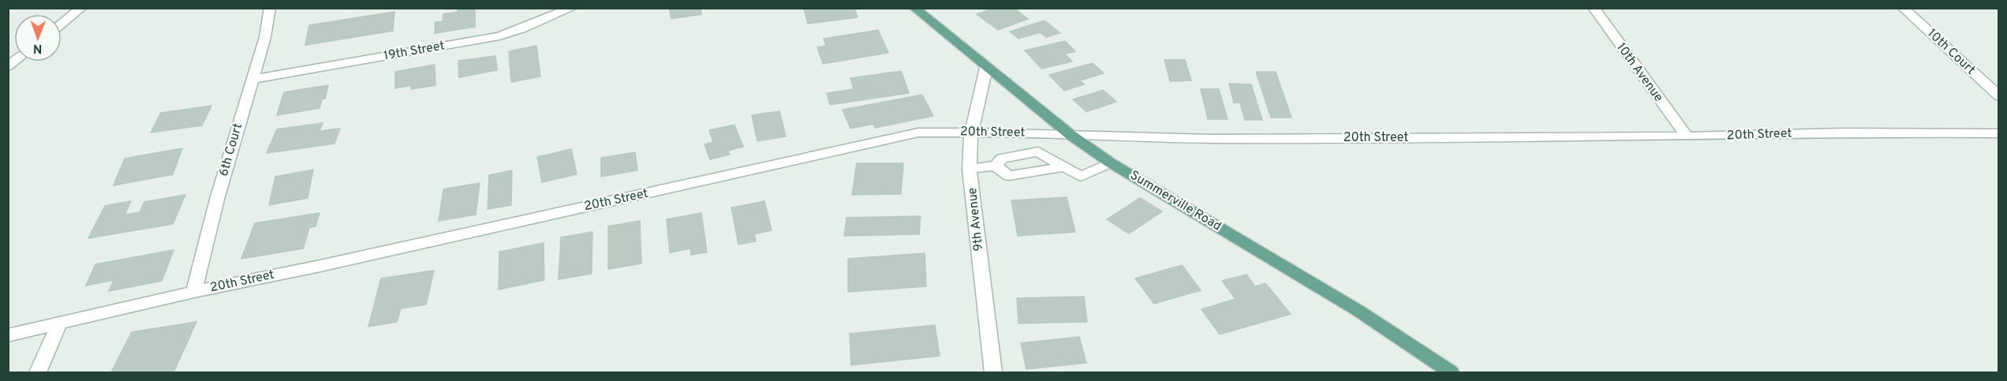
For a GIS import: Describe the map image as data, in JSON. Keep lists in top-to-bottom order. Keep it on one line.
{"streets":{"main road":["Summerville Road"],"street":["19th Street","10th Court","10th Avenue","20th Street","6th Court","9th Avenue"]},"crossings":[["19th Street","6th Court"],["10th Avenue","20th Street"],["20th Street","6th Court"],["20th Street","Summerville Road"],["20th Street","9th Avenue"],["Summerville Road","9th Avenue"]],"north":"bottom"}
